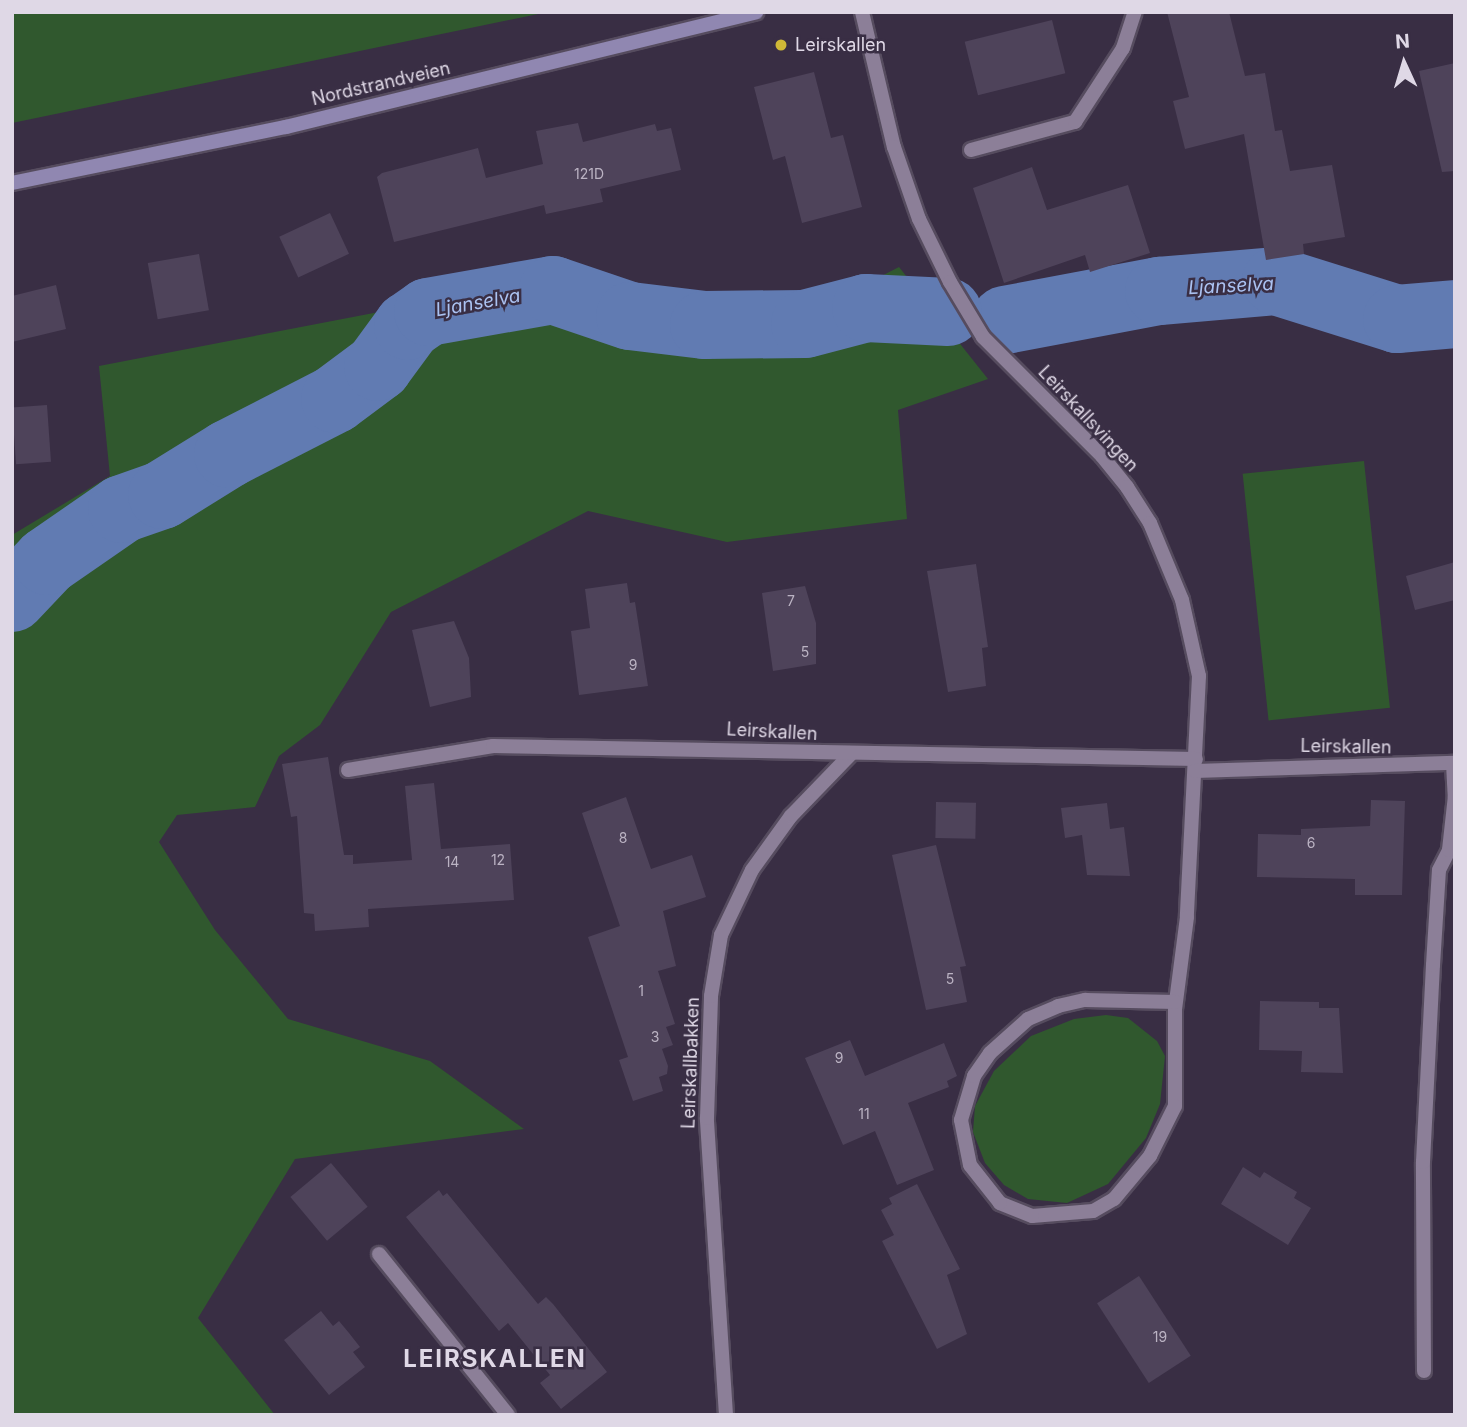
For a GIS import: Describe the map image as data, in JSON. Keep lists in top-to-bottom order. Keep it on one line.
{"streets":{"main road":["Nordstrandveien"],"street":["Leirskallsvingen","Leirskallen","Leirskallbakken"]},"crossings":[["Leirskallsvingen","Leirskallen"],["Leirskallen","Leirskallbakken"]],"districts":["LEIRSKALLEN"],"water":["Ljanselva"],"places":["Leirskallen"],"house_numbers":["121D","7","5","9","8","6","12","14","5","1","3","9","11","19"],"north":"top"}
